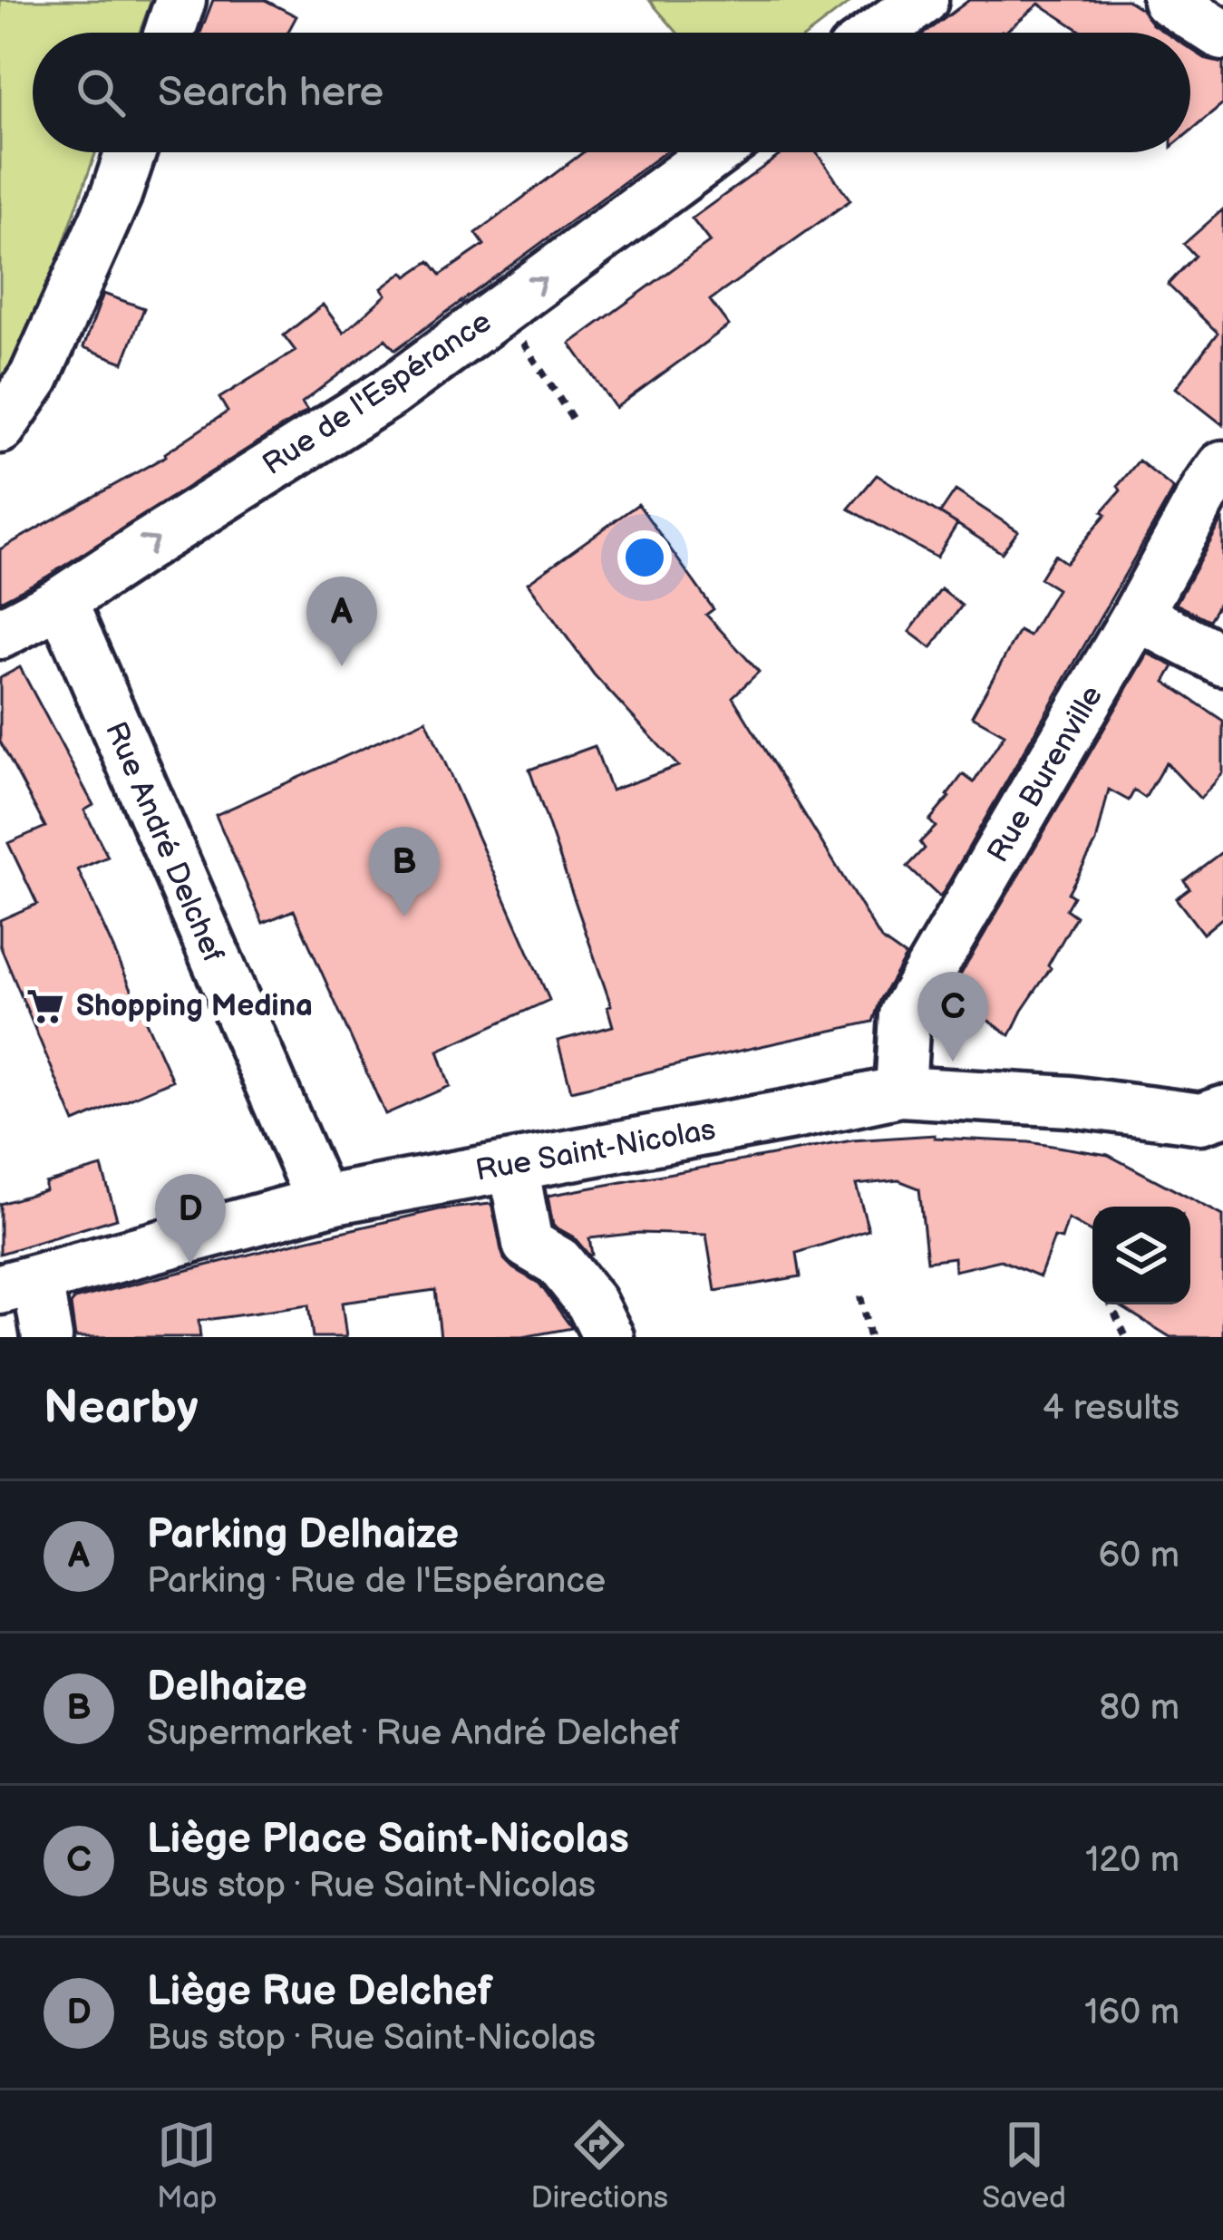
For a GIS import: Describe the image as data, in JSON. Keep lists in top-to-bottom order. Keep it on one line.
{"streets":{"street":["Rue de l'Espérance","Rue Burenville","Rue André Delchef","Rue Saint-Nicolas"]},"crossings":[["Rue de l'Espérance","Rue André Delchef"],["Rue Burenville","Rue Saint-Nicolas"],["Rue André Delchef","Rue Saint-Nicolas"]],"one_way":["Rue de l'Espérance"],"places":{"supermarket":["Shopping Medina"]},"page":{"search":"Search here","pins":["A","B","C","D"],"heading":["Nearby","4 results"],"list":[{"mark":"A","name":"Parking Delhaize","note":"Parking · Rue de l'Espérance","value":"60 m"},{"mark":"B","name":"Delhaize","note":"Supermarket · Rue André Delchef","value":"80 m"},{"mark":"C","name":"Liège Place Saint-Nicolas","note":"Bus stop · Rue Saint-Nicolas","value":"120 m"},{"mark":"D","name":"Liège Rue Delchef","note":"Bus stop · Rue Saint-Nicolas","value":"160 m"}],"nav":["Map","Directions","Saved"]}}
